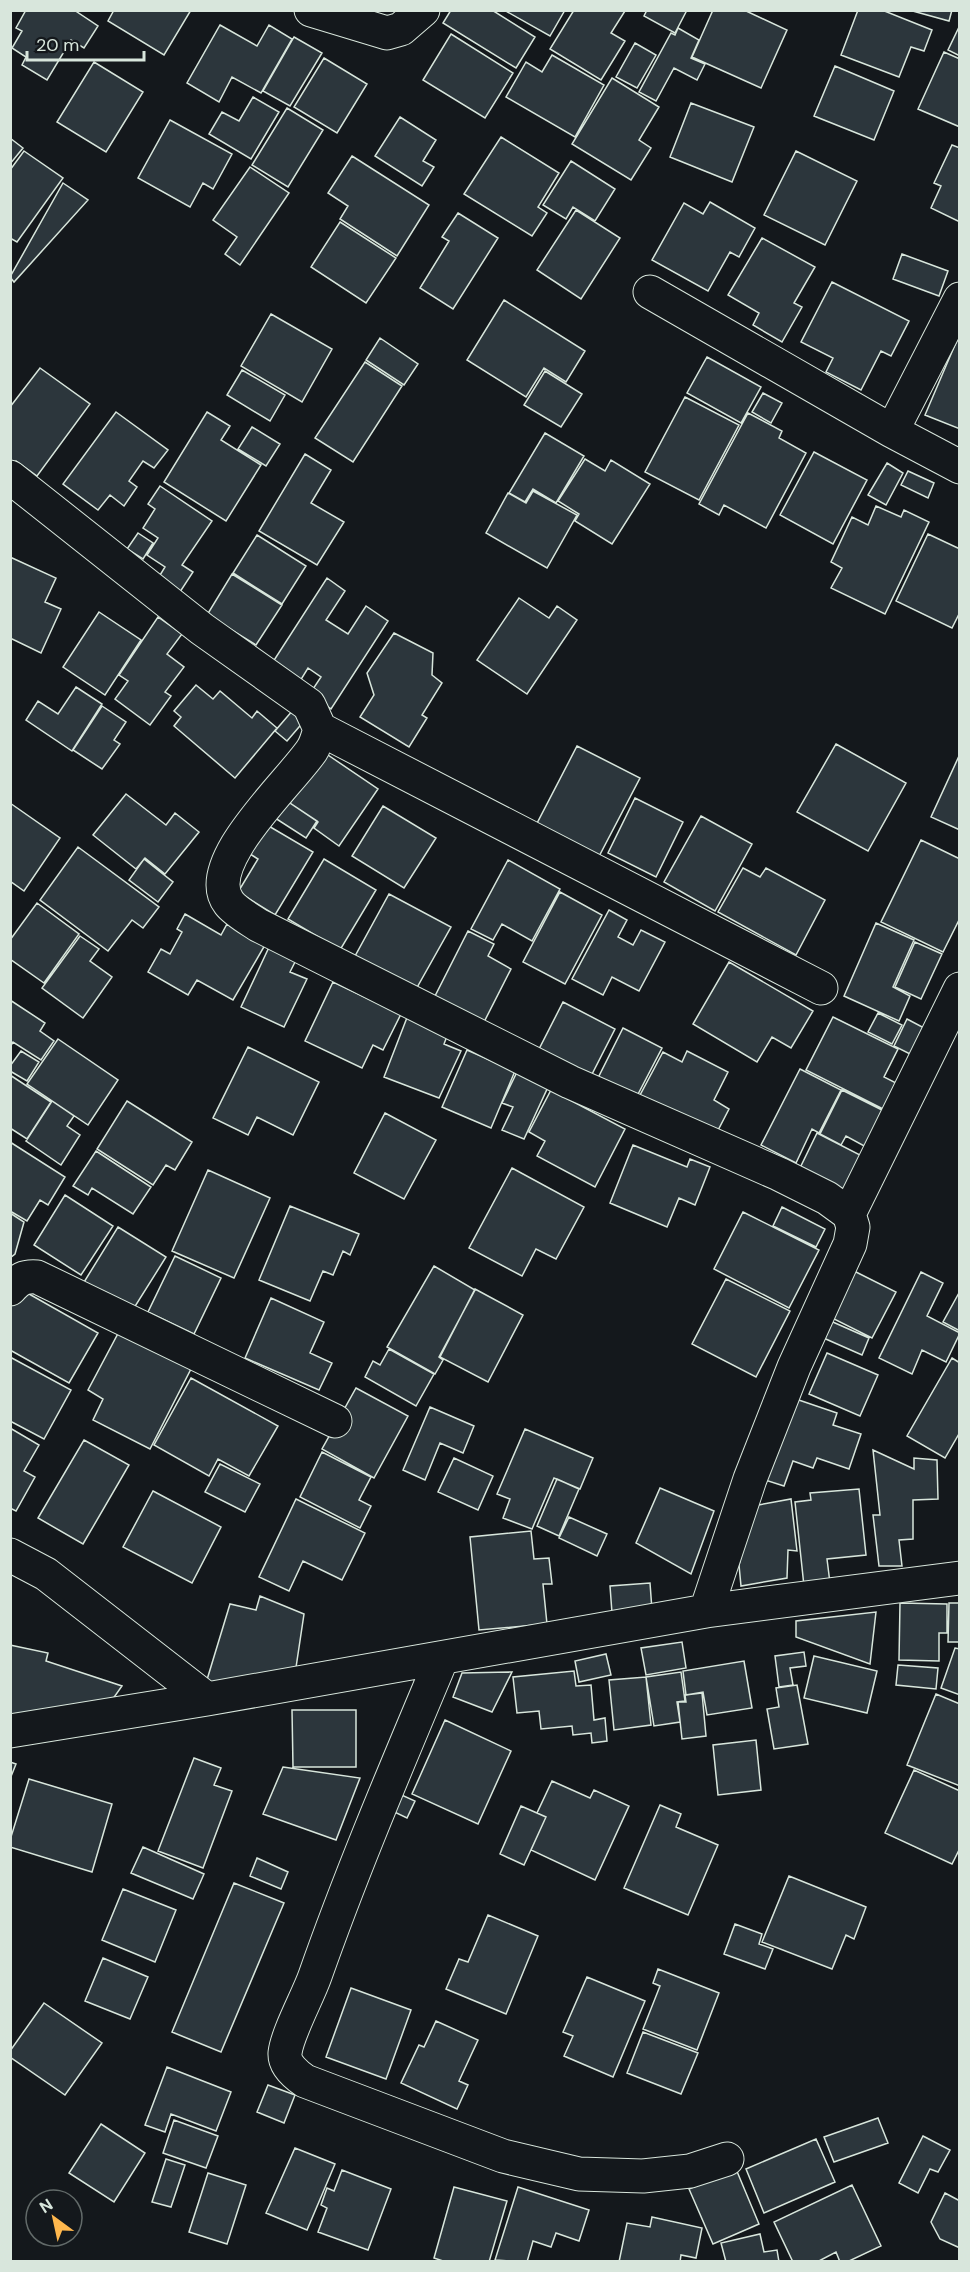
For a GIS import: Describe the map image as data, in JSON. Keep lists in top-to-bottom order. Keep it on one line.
{"scale_bar":"20 m","north":"top left"}
